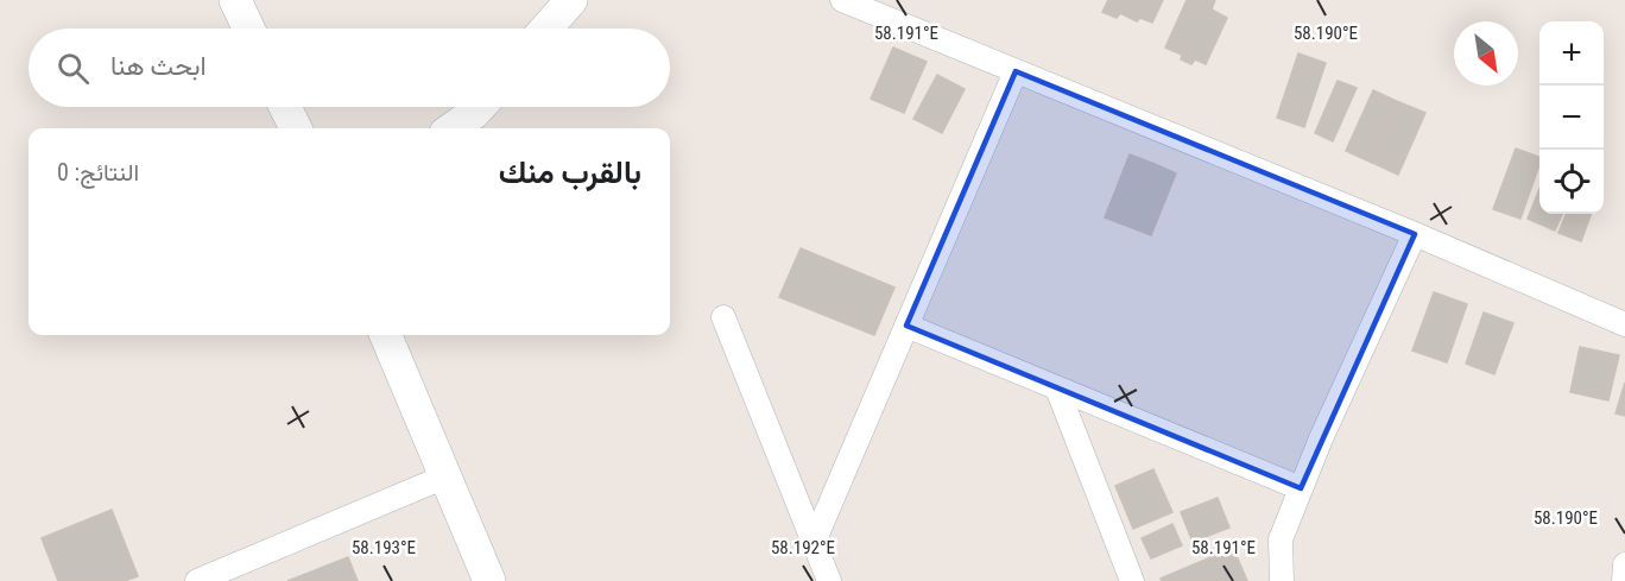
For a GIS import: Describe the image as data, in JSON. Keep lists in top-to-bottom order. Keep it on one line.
{"north":"bottom right","page":{"map_buttons":["+","−"],"search":"ابحث هنا","heading":["بالقرب منك","النتائج: 0"]},"coordinates":["58.191°E","58.190°E","58.193°E","58.192°E"]}
